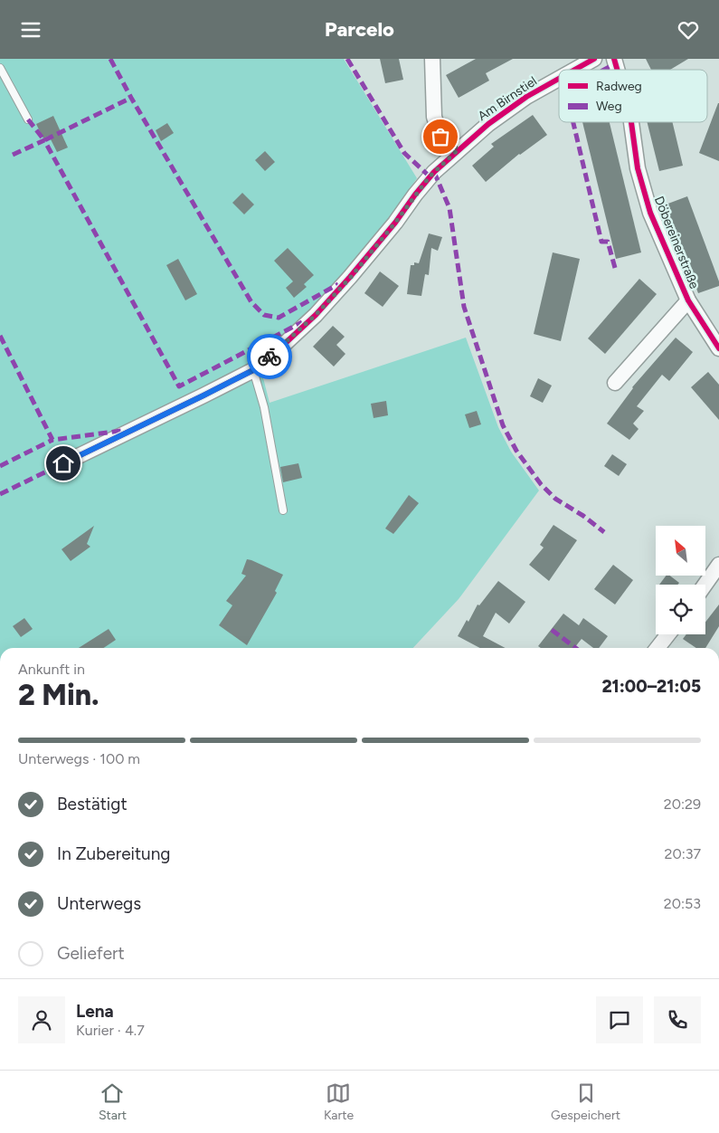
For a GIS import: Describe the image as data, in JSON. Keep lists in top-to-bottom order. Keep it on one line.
{"streets":{"street":["Am Birnstiel","Döbereinerstraße"]},"legend":["Radweg","Weg"],"north":"top left","page":{"header":"Parcelo","heading":["2 Min.","Ankunft in","21:00–21:05"],"panel":["Lena","Kurier · 4.7"],"bar":"Unterwegs · 100 m","list":[["Bestätigt","20:29"],["In Zubereitung","20:37"],["Unterwegs","20:53"],"Geliefert"],"tabs":["Start","Karte","Gespeichert"]}}
